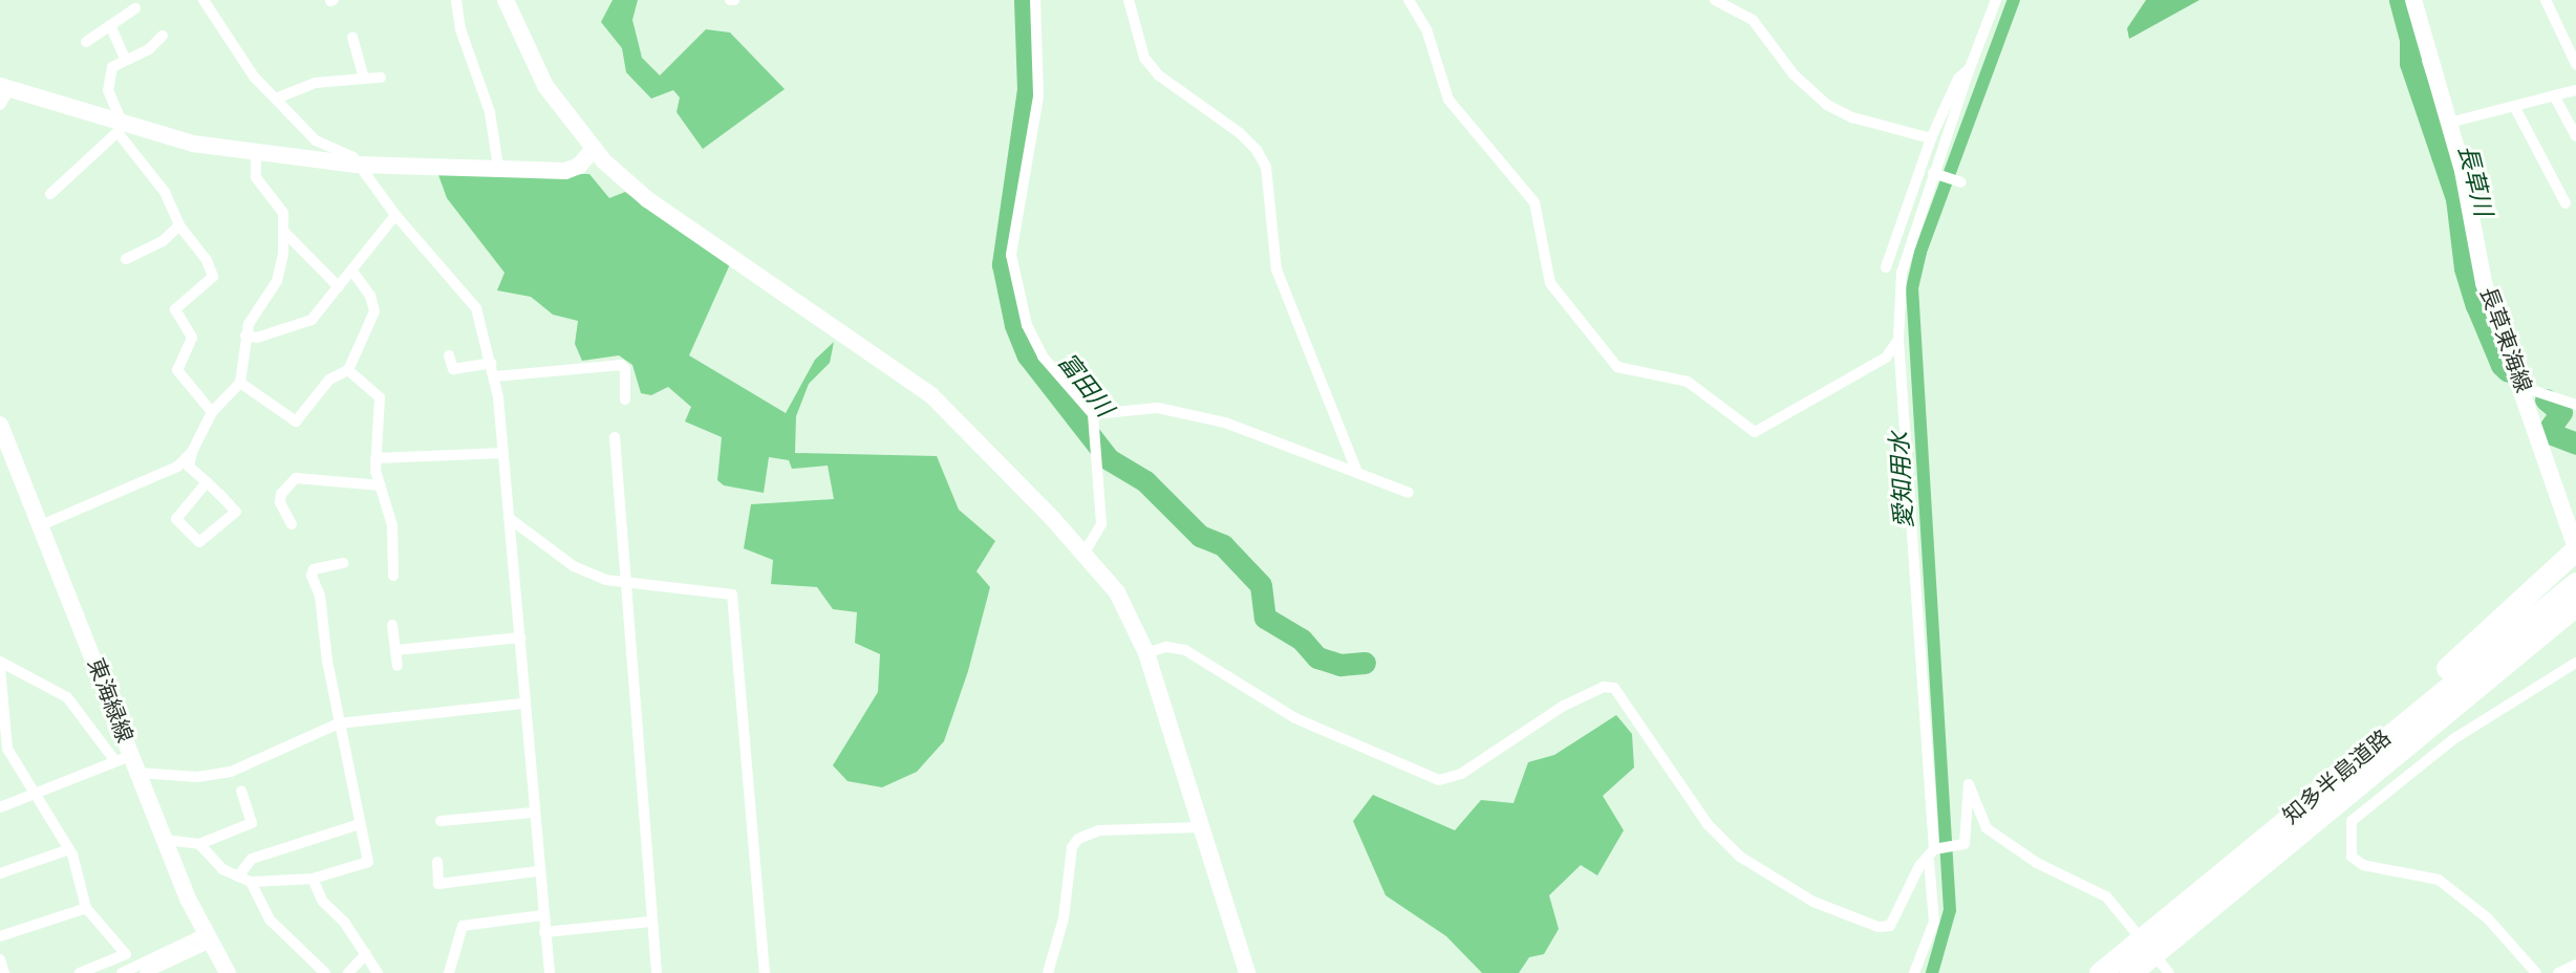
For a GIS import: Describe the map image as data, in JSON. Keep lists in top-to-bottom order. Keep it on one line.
{"streets":{"highway":["知多半島道路"],"street":["長草東海線","東海緑線"]},"water":["長草川","富田川","愛知用水"]}
